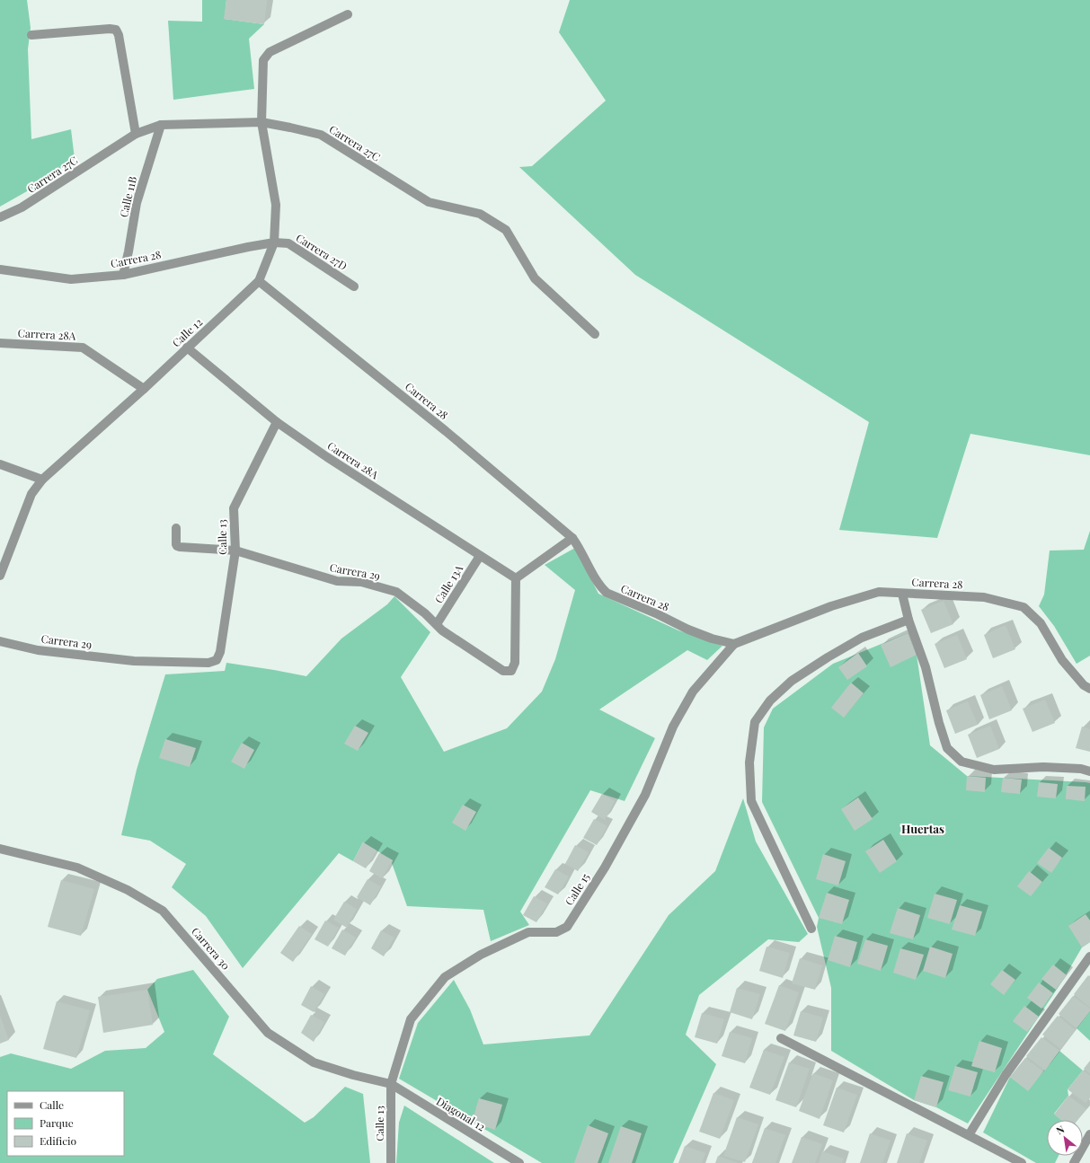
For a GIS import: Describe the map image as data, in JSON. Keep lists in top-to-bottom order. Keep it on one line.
{"streets":{"street":["Carrera 27C","Calle 11B","Carrera 27D","Carrera 28","Calle 12","Carrera 28A","Calle 13","Carrera 29","Calle 13A","Calle 15","Carrera 30","Diagonal 12"]},"crossings":[["Carrera 27C","Calle 11B"],["Carrera 27C","Calle 12"],["Calle 11B","Carrera 28"],["Carrera 27D","Carrera 28"],["Carrera 27D","Calle 12"],["Carrera 28","Calle 12"],["Carrera 28","Calle 15"],["Calle 12","Carrera 28A"],["Carrera 28A","Calle 13"],["Carrera 28A","Carrera 29"],["Carrera 28A","Calle 13A"],["Calle 13","Carrera 29"],["Calle 13","Calle 15"],["Calle 13","Carrera 30"],["Calle 13","Diagonal 12"],["Carrera 29","Calle 13A"],["Calle 15","Carrera 30"],["Calle 15","Diagonal 12"],["Carrera 30","Diagonal 12"]],"districts":["Huertas"],"legend":["Calle","Parque","Edificio"],"north":"top left"}
